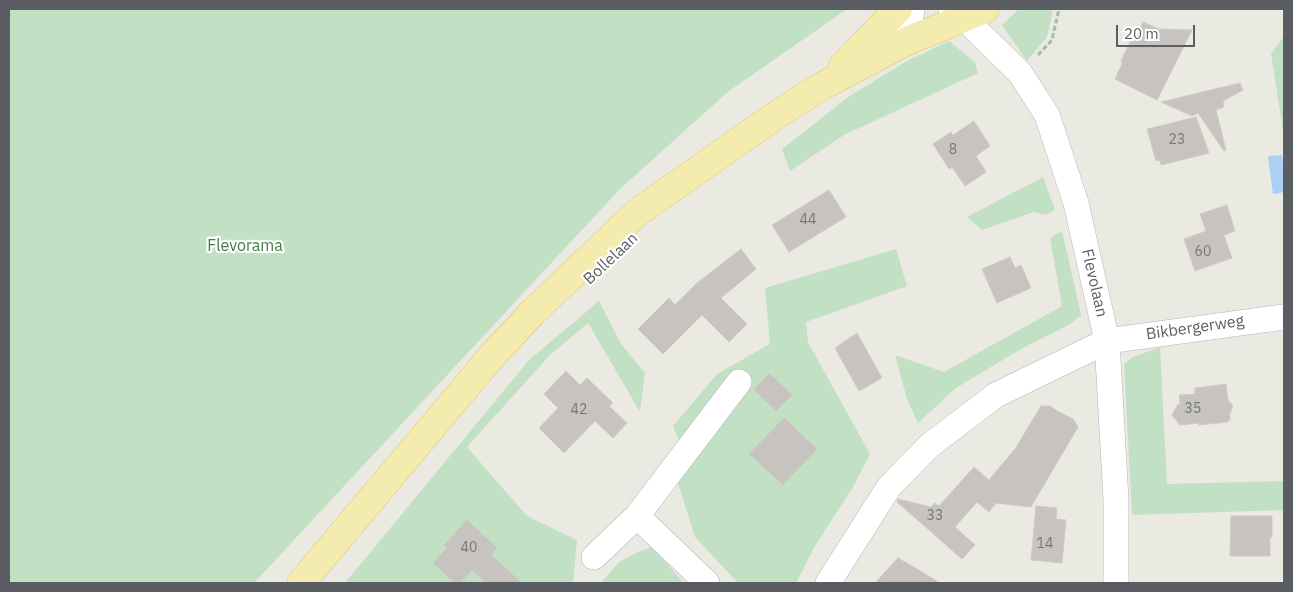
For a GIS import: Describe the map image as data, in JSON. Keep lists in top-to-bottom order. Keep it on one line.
{"streets":{"main road":["Bollelaan"],"street":["Flevolaan","Bikbergerweg"]},"crossings":[["Bollelaan","Flevolaan"],["Flevolaan","Bikbergerweg"]],"parks":["Flevorama"],"house_numbers":["23","8","44","60","35","42","33","14","40"],"scale_bar":"20 m"}
